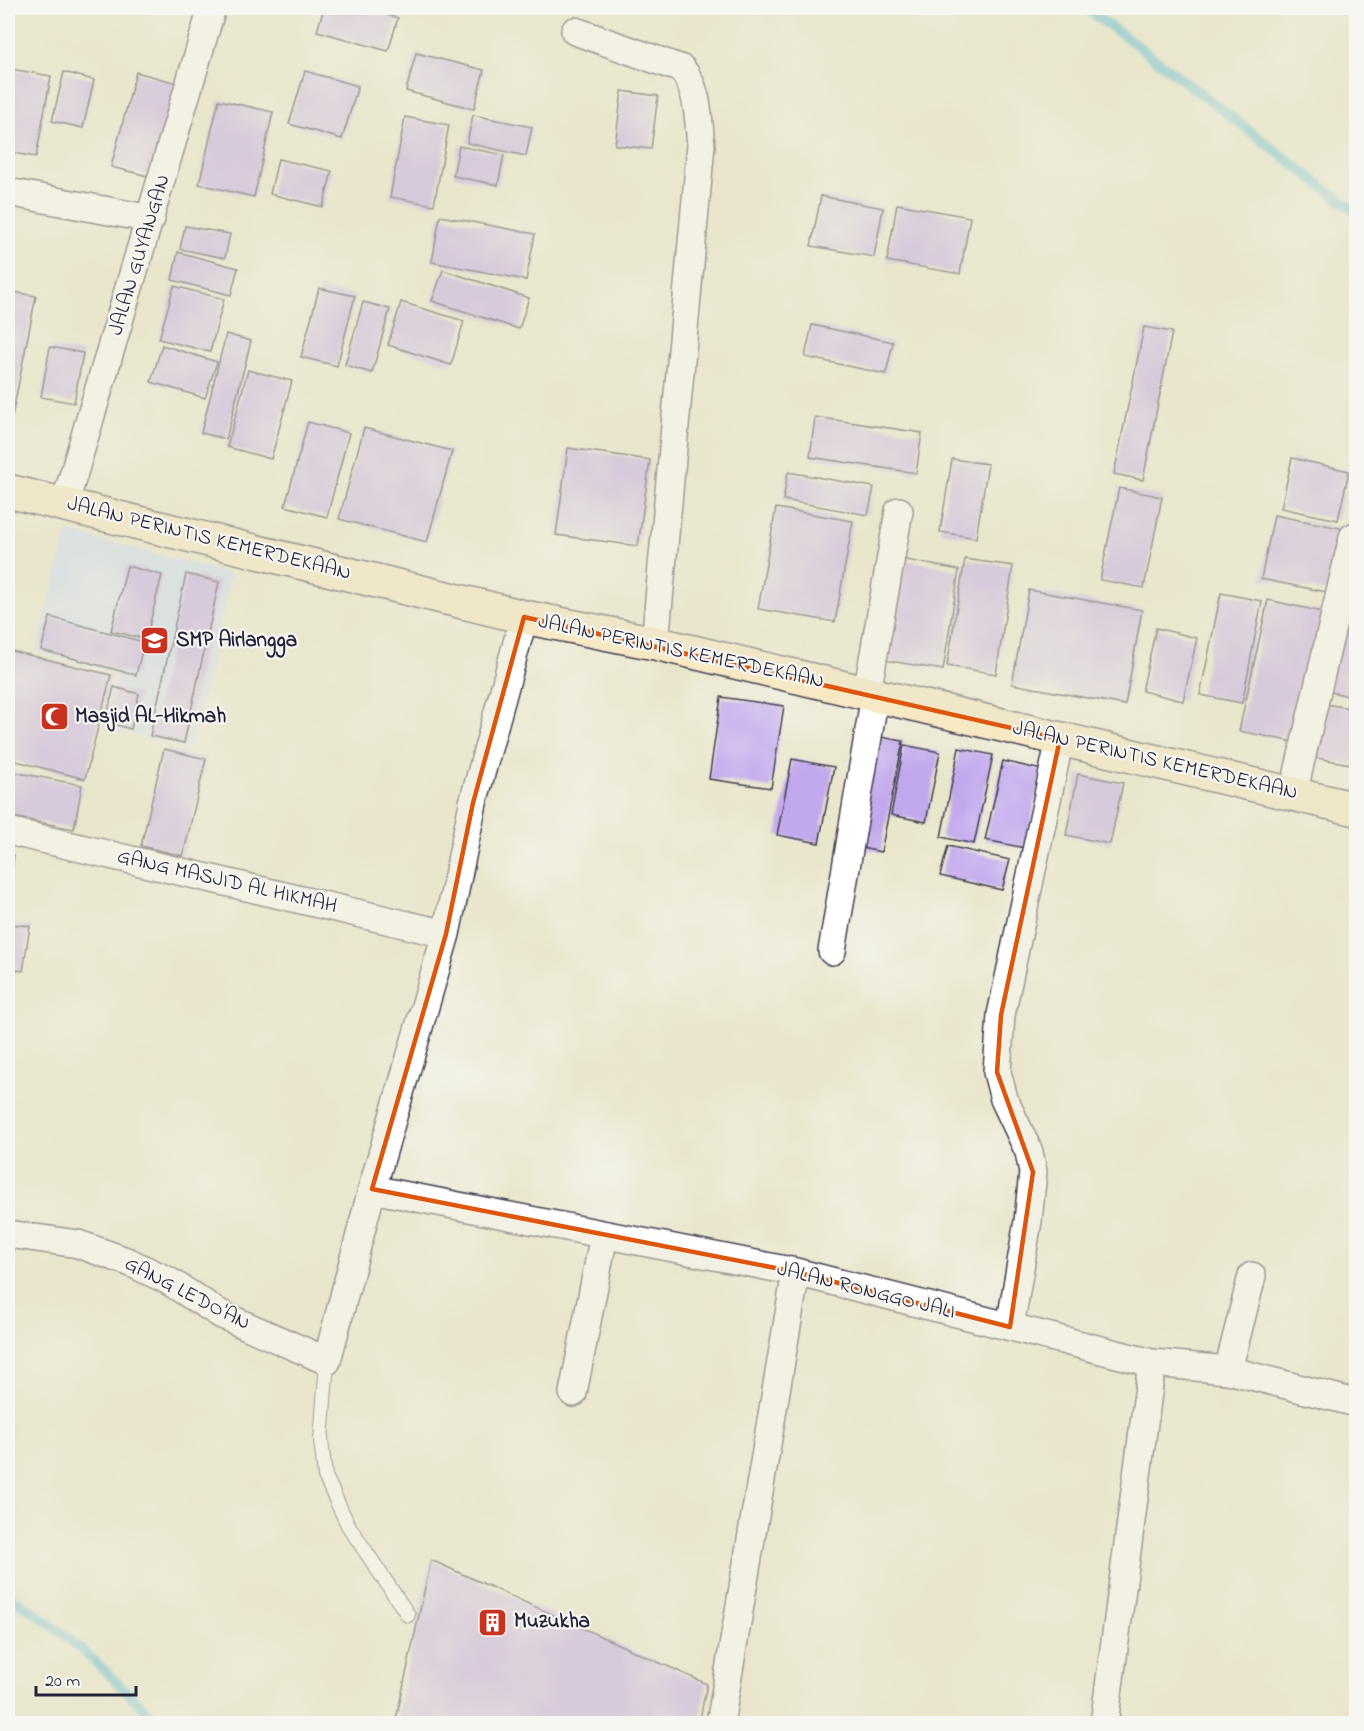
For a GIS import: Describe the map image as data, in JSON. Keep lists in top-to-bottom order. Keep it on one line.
{"streets":{"main road":["JALAN PERINTIS KEMERDEKAAN"],"street":["JALAN GUYANGAN","GANG MASJID AL HIKMAH","JALAN RONGGO JALI","GANG LEDO'AN"]},"crossings":[["JALAN GUYANGAN","JALAN PERINTIS KEMERDEKAAN"]],"places":{"school or university":["SMP Airlangga"],"mosque":["Masjid AL-Hikmah"],"building":["Muzukha"]},"scale_bar":"20 m"}
